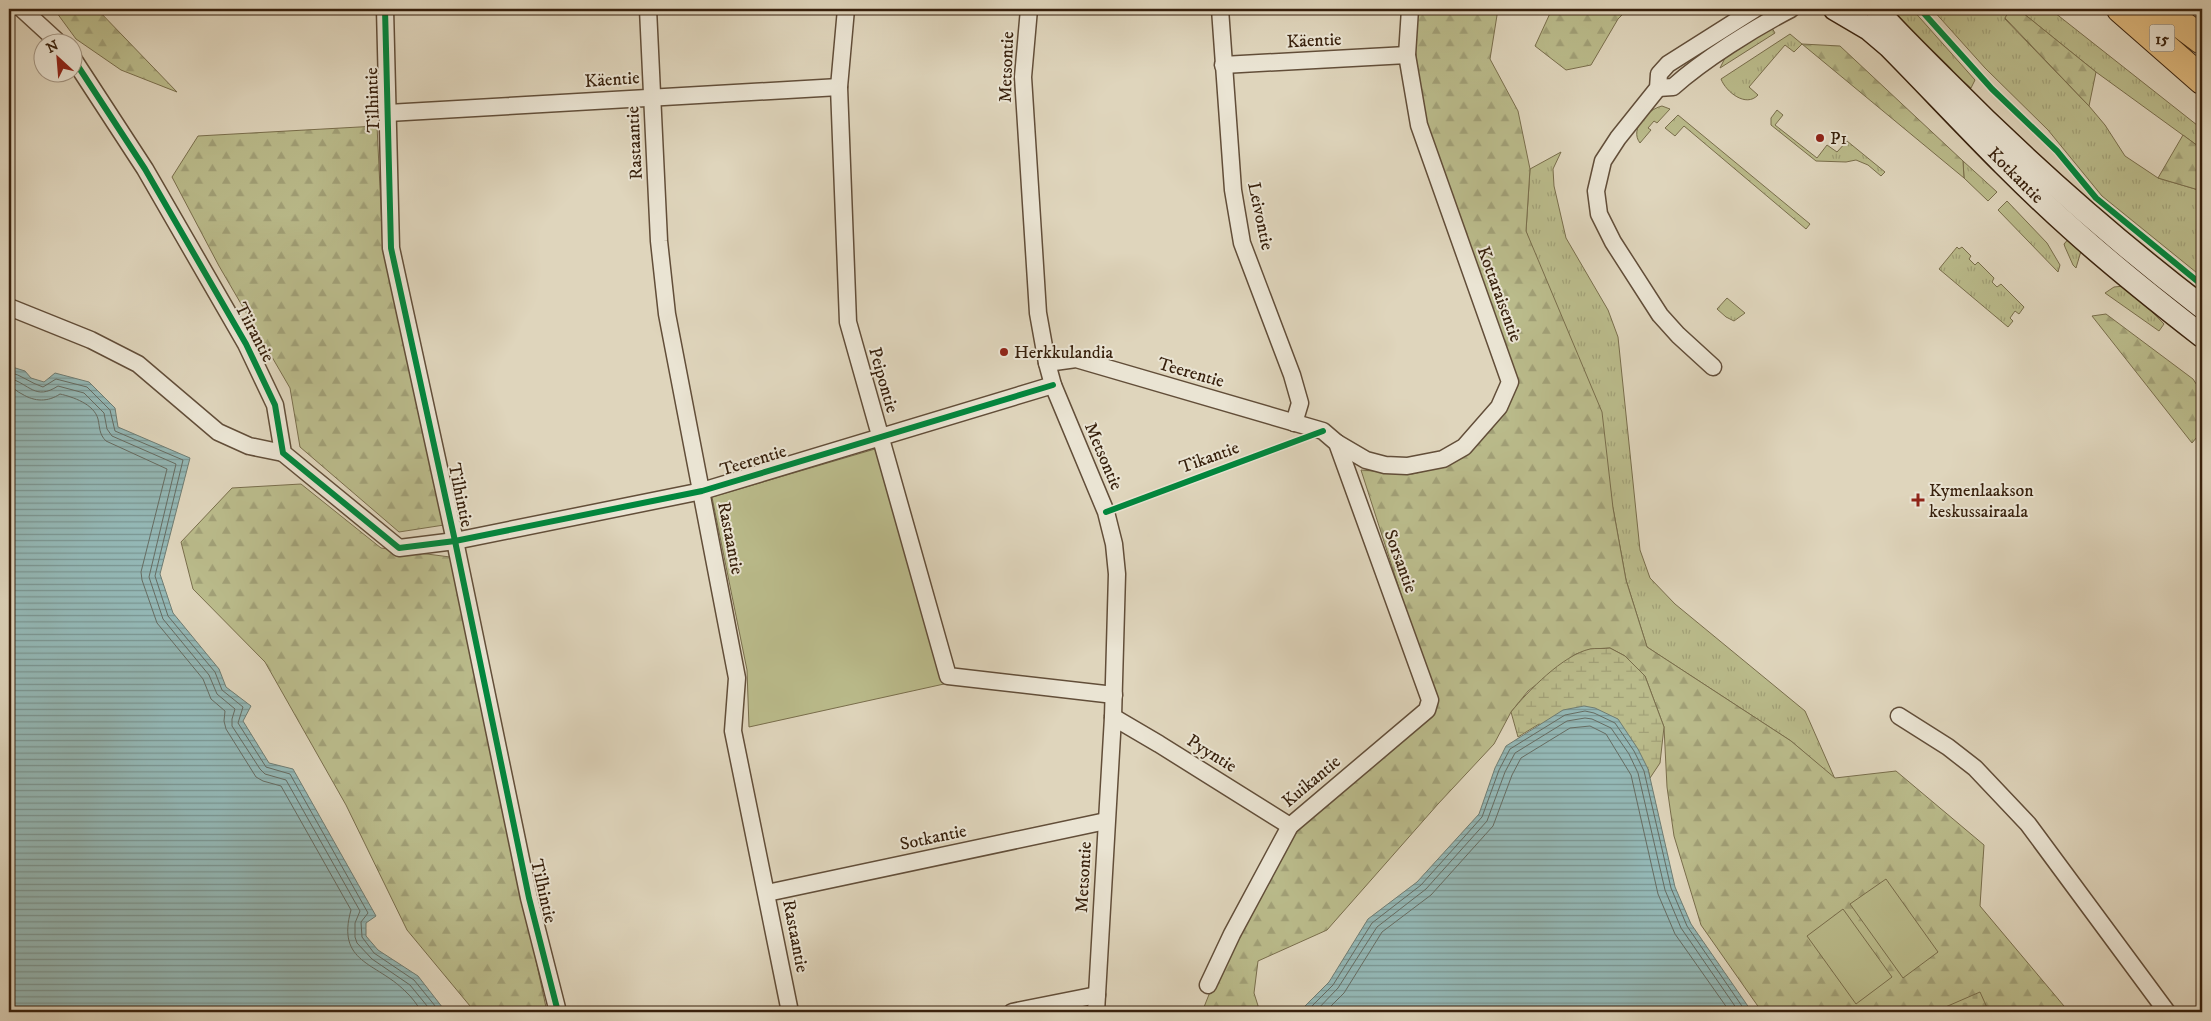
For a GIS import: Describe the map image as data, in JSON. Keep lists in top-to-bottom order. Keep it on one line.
{"streets":{"highway":["15"],"street":["Käentie","Metsontie","Tilhintie","Rastaantie","Kotkantie","Leivontie","Kottaraisentie","Tiirantie","Teerentie","Peipontie","Sorsantie","Pyyntie","Kuikantie","Sotkantie"],"cycle path":["Tikantie"]},"crossings":[["Käentie","Tilhintie"],["Käentie","Rastaantie"],["Käentie","Leivontie"],["Käentie","Kottaraisentie"],["Käentie","Peipontie"],["Metsontie","Teerentie"],["Metsontie","Peipontie"],["Metsontie","Pyyntie"],["Metsontie","Sotkantie"],["Tilhintie","Teerentie"],["Rastaantie","Teerentie"],["Rastaantie","Sotkantie"],["Leivontie","Teerentie"],["Kottaraisentie","Sorsantie"],["Teerentie","Peipontie"],["Teerentie","Sorsantie"],["Sorsantie","Kuikantie"],["Pyyntie","Kuikantie"]],"places":{"other":["P1","Herkkulandia"],"health":["Kymenlaakson keskussairaala"]},"north":"top left"}
